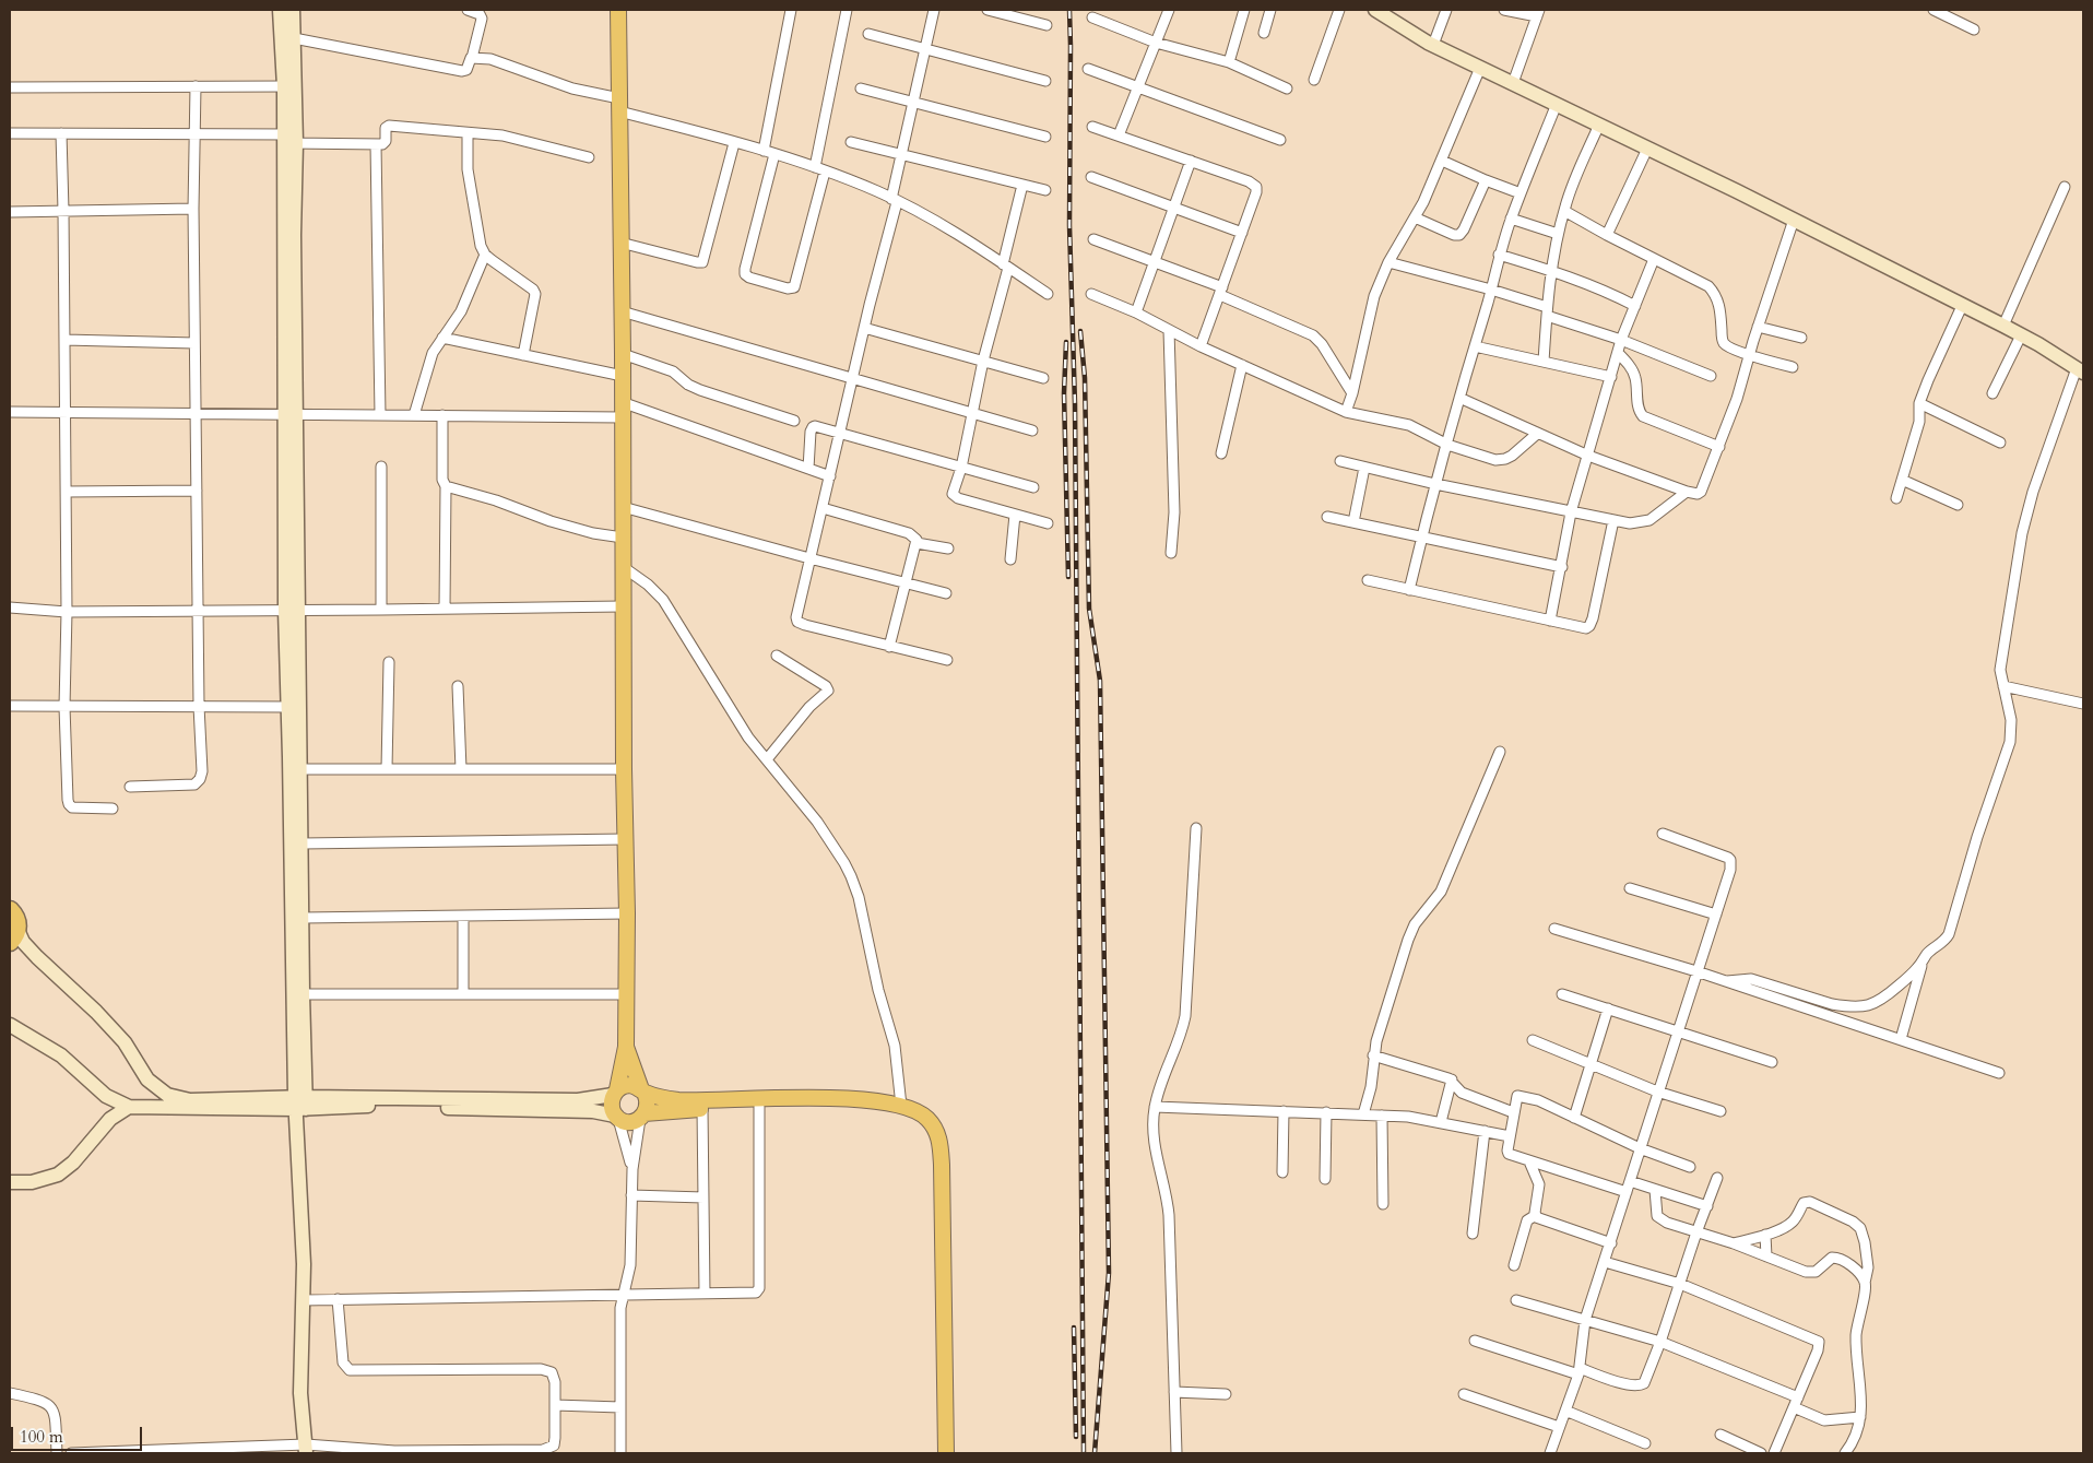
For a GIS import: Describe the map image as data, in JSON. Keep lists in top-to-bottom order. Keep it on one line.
{"scale_bar":"100 m"}
